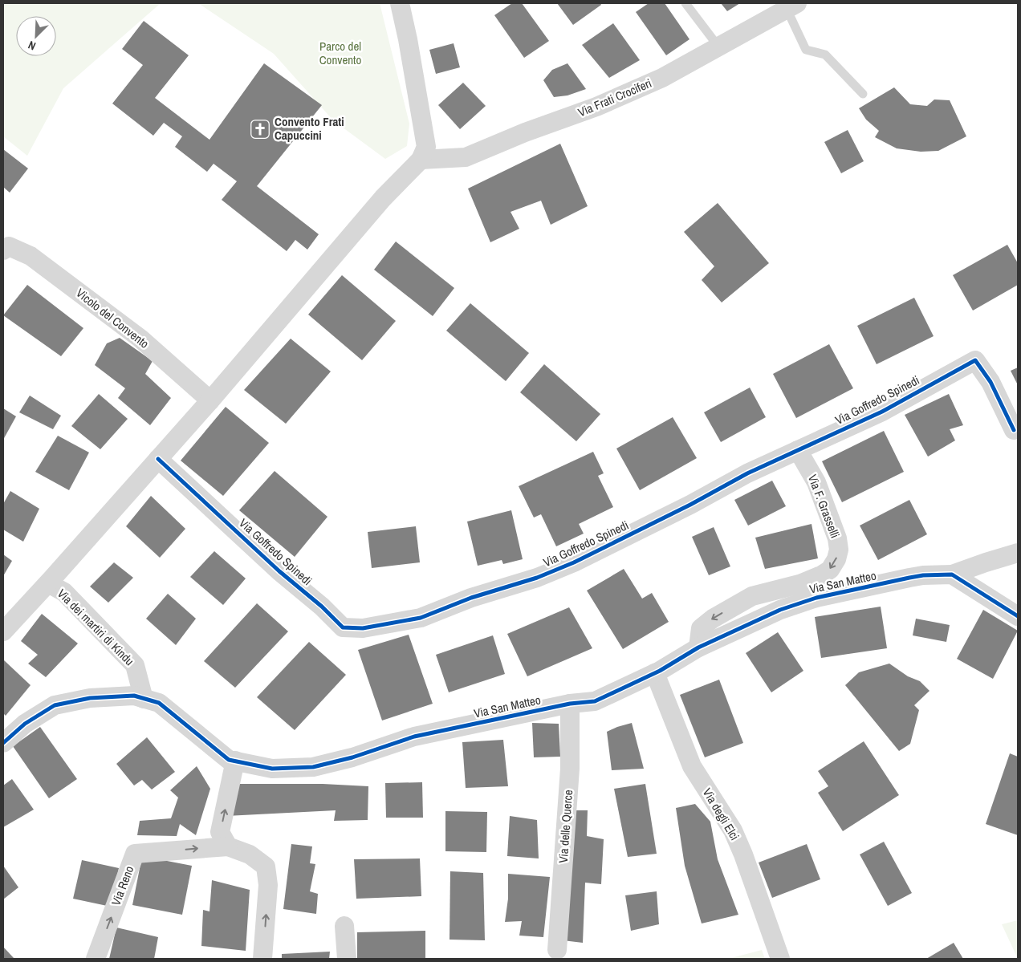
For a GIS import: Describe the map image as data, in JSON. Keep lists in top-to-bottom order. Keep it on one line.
{"streets":{"street":["Via Frati Crociferi","Vicolo del Convento","Via Goffredo Spinedi","Via F. Grasselli","Via San Matteo","Via dei martiri di Kindu","Via degli Elci","Via delle Querce","Via Reno"]},"crossings":[["Via Goffredo Spinedi","Via F. Grasselli"],["Via F. Grasselli","Via San Matteo"],["Via San Matteo","Via dei martiri di Kindu"],["Via San Matteo","Via degli Elci"],["Via San Matteo","Via delle Querce"]],"one_way":["Via Reno"],"parks":["Parco del Convento"],"places":{"church":["Convento Frati Capuccini"]},"north":"bottom left"}
